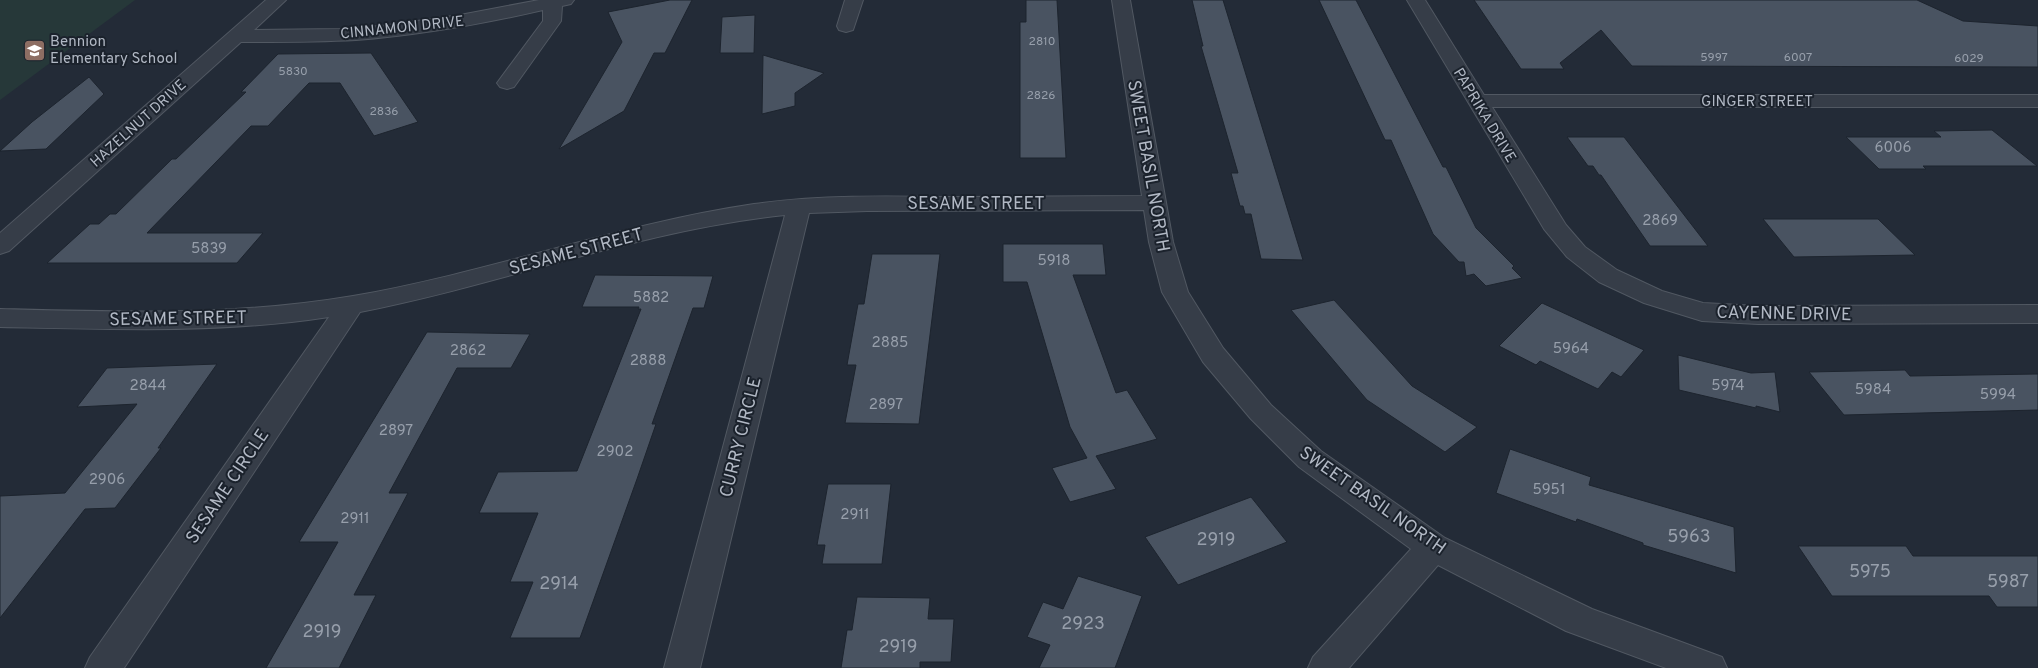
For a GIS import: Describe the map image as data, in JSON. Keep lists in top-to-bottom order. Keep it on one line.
{"streets":{"street":["CINNAMON DRIVE","GINGER STREET","PAPRIKA DRIVE","HAZELNUT DRIVE","SWEET BASIL NORTH","SESAME STREET","CAYENNE DRIVE","CURRY CIRCLE","SESAME CIRCLE"]},"crossings":[["CINNAMON DRIVE","HAZELNUT DRIVE"],["GINGER STREET","PAPRIKA DRIVE"],["PAPRIKA DRIVE","CAYENNE DRIVE"],["SWEET BASIL NORTH","SESAME STREET"],["SESAME STREET","CURRY CIRCLE"],["SESAME STREET","SESAME CIRCLE"]],"places":{"school or university":["Bennion Elementary School"]},"house_numbers":["2810","5997","6007","6029","5830","2826","2836","6006","2869","5839","5918","5882","2885","5964","2862","2888","2844","5974","5984","5994","2897","2897","2902","2906","5951","2911","2911","5963","2919","5975","5987","2914","2923","2919","2919"]}
